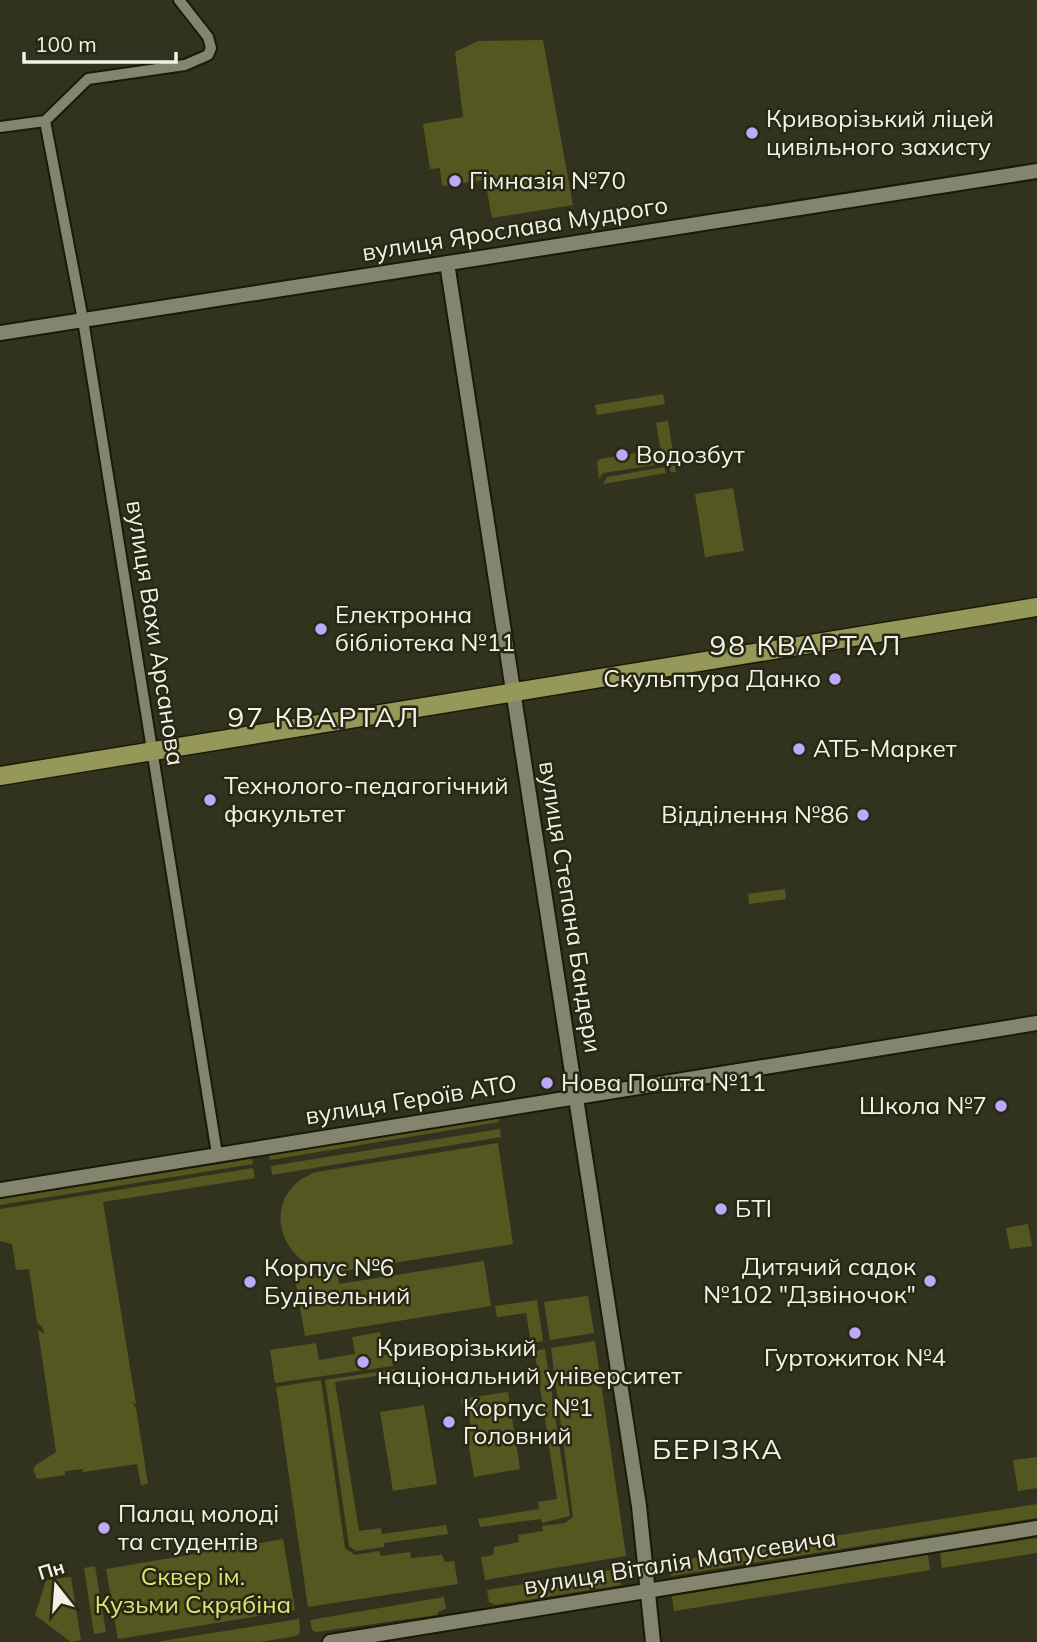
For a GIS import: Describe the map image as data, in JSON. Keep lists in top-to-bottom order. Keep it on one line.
{"streets":{"street":["вулиця Ярослава Мудрого","вулиця Вахи Арсанова","вулиця Степана Бандери","вулиця Героїв АТО","вулиця Віталія Матусевича"]},"crossings":[["вулиця Ярослава Мудрого","вулиця Вахи Арсанова"],["вулиця Ярослава Мудрого","вулиця Степана Бандери"],["вулиця Вахи Арсанова","вулиця Героїв АТО"],["вулиця Степана Бандери","вулиця Героїв АТО"],["вулиця Степана Бандери","вулиця Віталія Матусевича"]],"districts":["98 КВАРТАЛ","97 КВАРТАЛ","БЕРІЗКА"],"parks":["Сквер ім. Кузьми Скрябіна"],"places":["Криворізький ліцей цивільного захисту","Гімназія №70","Водозбут","Електронна бібліотека №11","Скульптура Данко","АТБ-Маркет","Технолого-педагогічний факультет","Відділення №86","Нова Пошта №11","Школа №7","БТІ","Дитячий садок №102 \"Дзвіночок\"","Корпус №6 Будівельний","Гуртожиток №4","Криворізький національний університет","Корпус №1 Головний","Палац молоді та студентів"],"scale_bar":"100 m","north":"top"}
